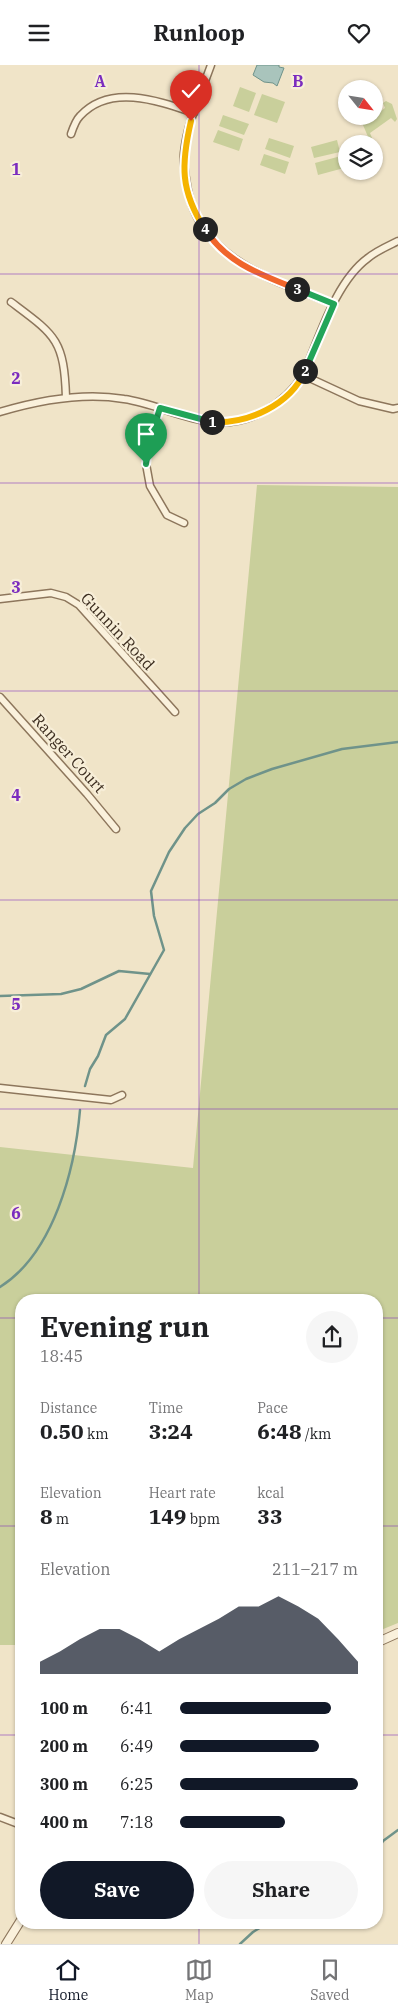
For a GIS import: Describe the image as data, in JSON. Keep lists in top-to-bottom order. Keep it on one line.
{"streets":{"street":["Gunnin Road","Ranger Court"]},"north":"bottom right","page":{"header":"Runloop","pins":["4","3","2","1"],"heading":["Evening run","18:45"],"stats":[["Distance","0.50 km"],["Time","3:24"],["Pace","6:48 /km"],["Elevation","8 m"],["Heart rate","149 bpm"],["kcal","33"]],"chart":["Elevation","211–217 m"],"list":[{"name":"100 m","note":"6:41"},{"name":"200 m","note":"6:49"},{"name":"300 m","note":"6:25"},{"name":"400 m","note":"7:18"}],"buttons":["Save","Share"],"tabs":["Home","Map","Saved"]},"grid":{"columns":["A","B"],"rows":["1","2","3","4","5","6"]}}
